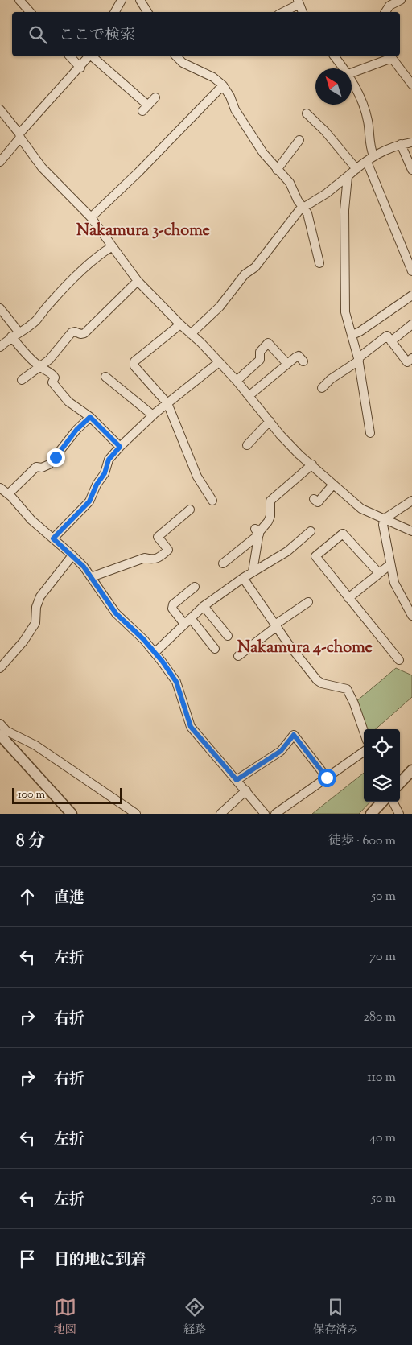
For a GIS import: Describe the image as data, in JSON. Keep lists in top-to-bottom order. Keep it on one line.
{"districts":["Nakamura 3-chome","Nakamura 4-chome"],"scale_bar":"100 m","north":"top left","page":{"search":"ここで検索","scale":"100 m","heading":["8 分","徒歩 · 600 m"],"list":[["直進","50 m"],["左折","70 m"],["右折","280 m"],["右折","110 m"],["左折","40 m"],["左折","50 m"],"目的地に到着"],"nav":["地図","経路","保存済み"]}}
